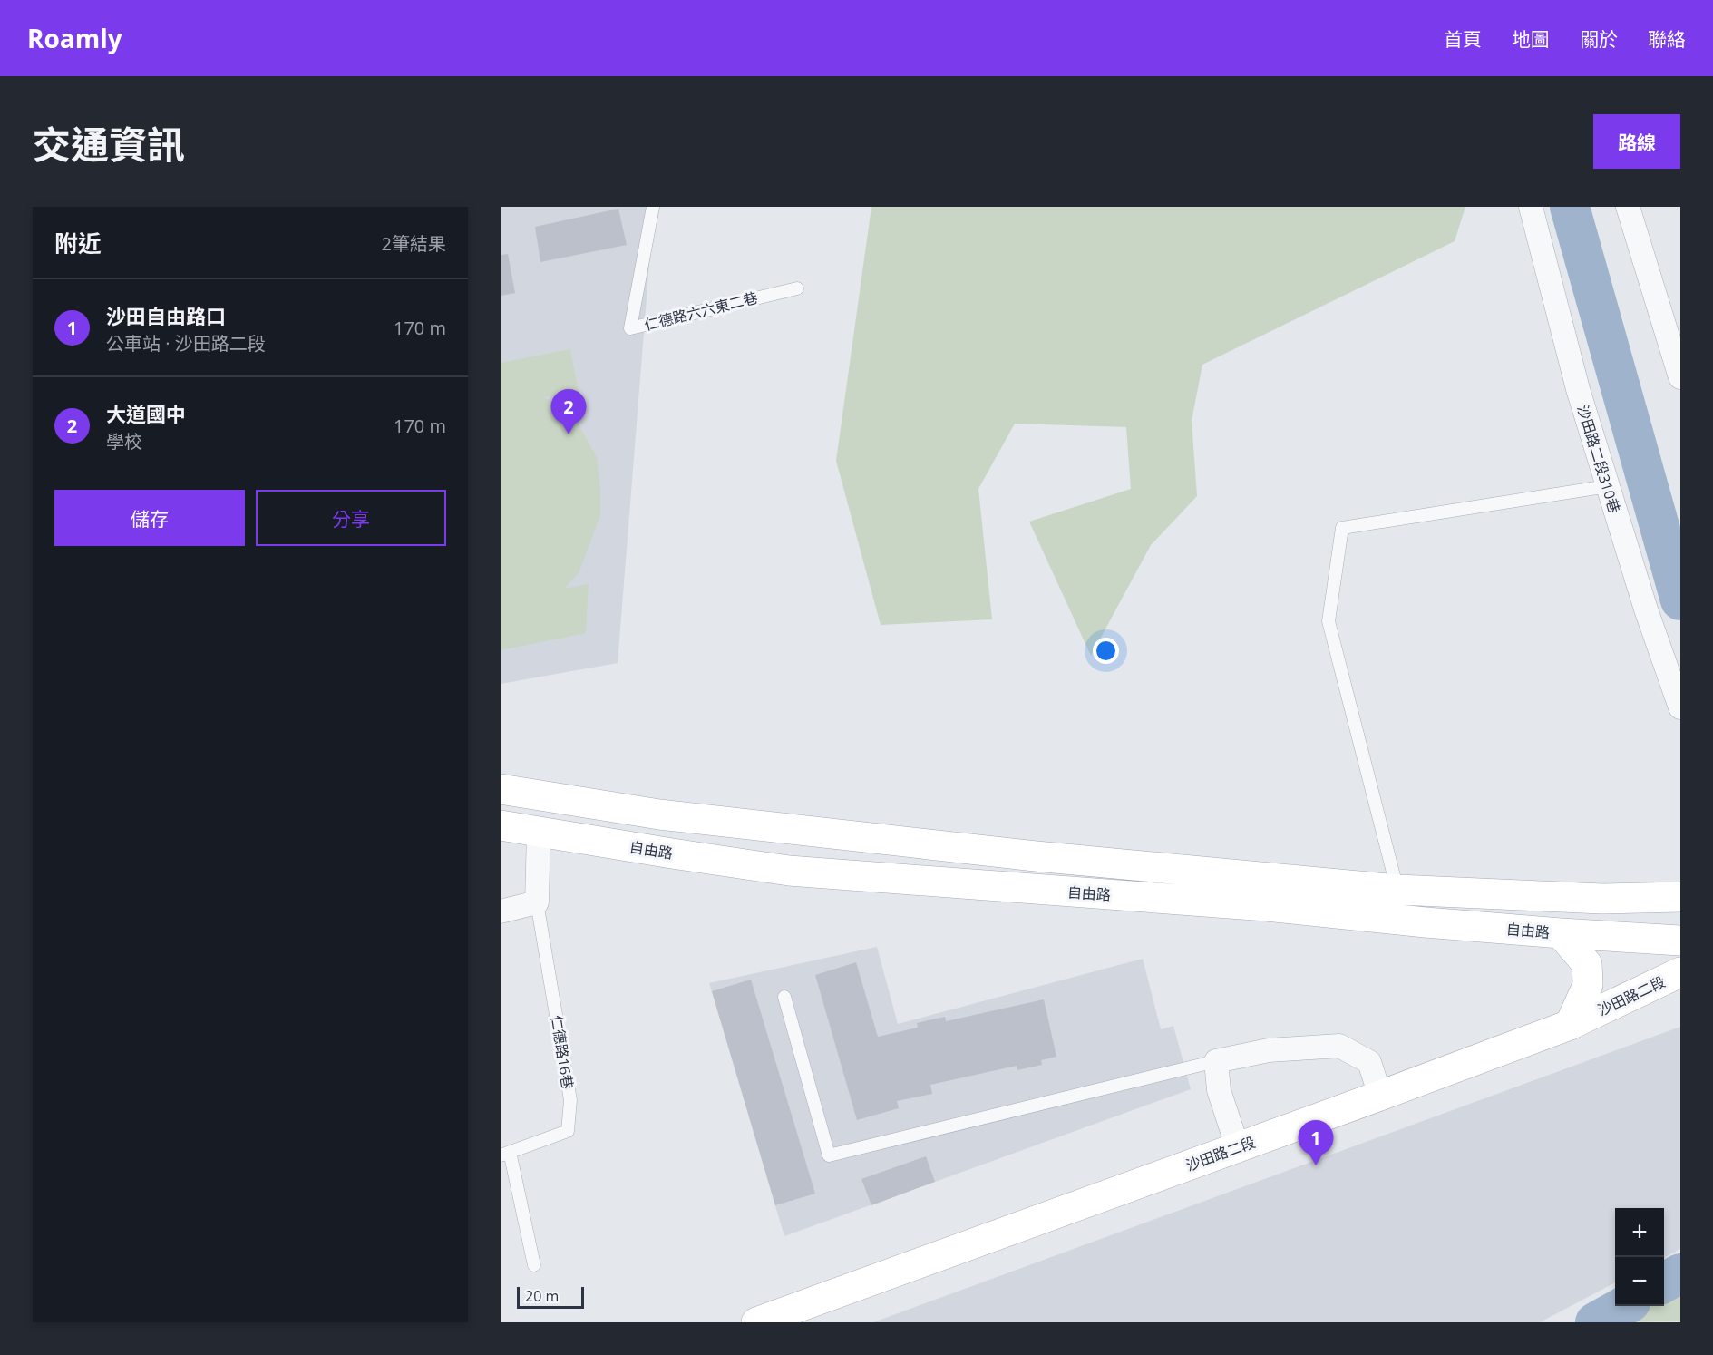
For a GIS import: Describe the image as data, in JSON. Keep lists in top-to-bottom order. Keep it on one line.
{"streets":{"main road":["自由路","沙田路二段"],"street":["沙田路二段310巷"],"lane":["仁德路六六東二巷","仁德路16巷"]},"scale_bar":"20 m","page":{"header":"Roamly","nav":["首頁","地圖","關於","聯絡"],"title":"交通資訊","buttons":["路線",["儲存","分享"]],"heading":["附近","2筆結果"],"list":[{"mark":"1","name":"沙田自由路口","note":"公車站 · 沙田路二段","value":"170 m"},{"mark":"2","name":"大道國中","note":"學校","value":"170 m"}],"pins":["2","1"],"map_buttons":["+","−"],"scale":"20 m"}}
